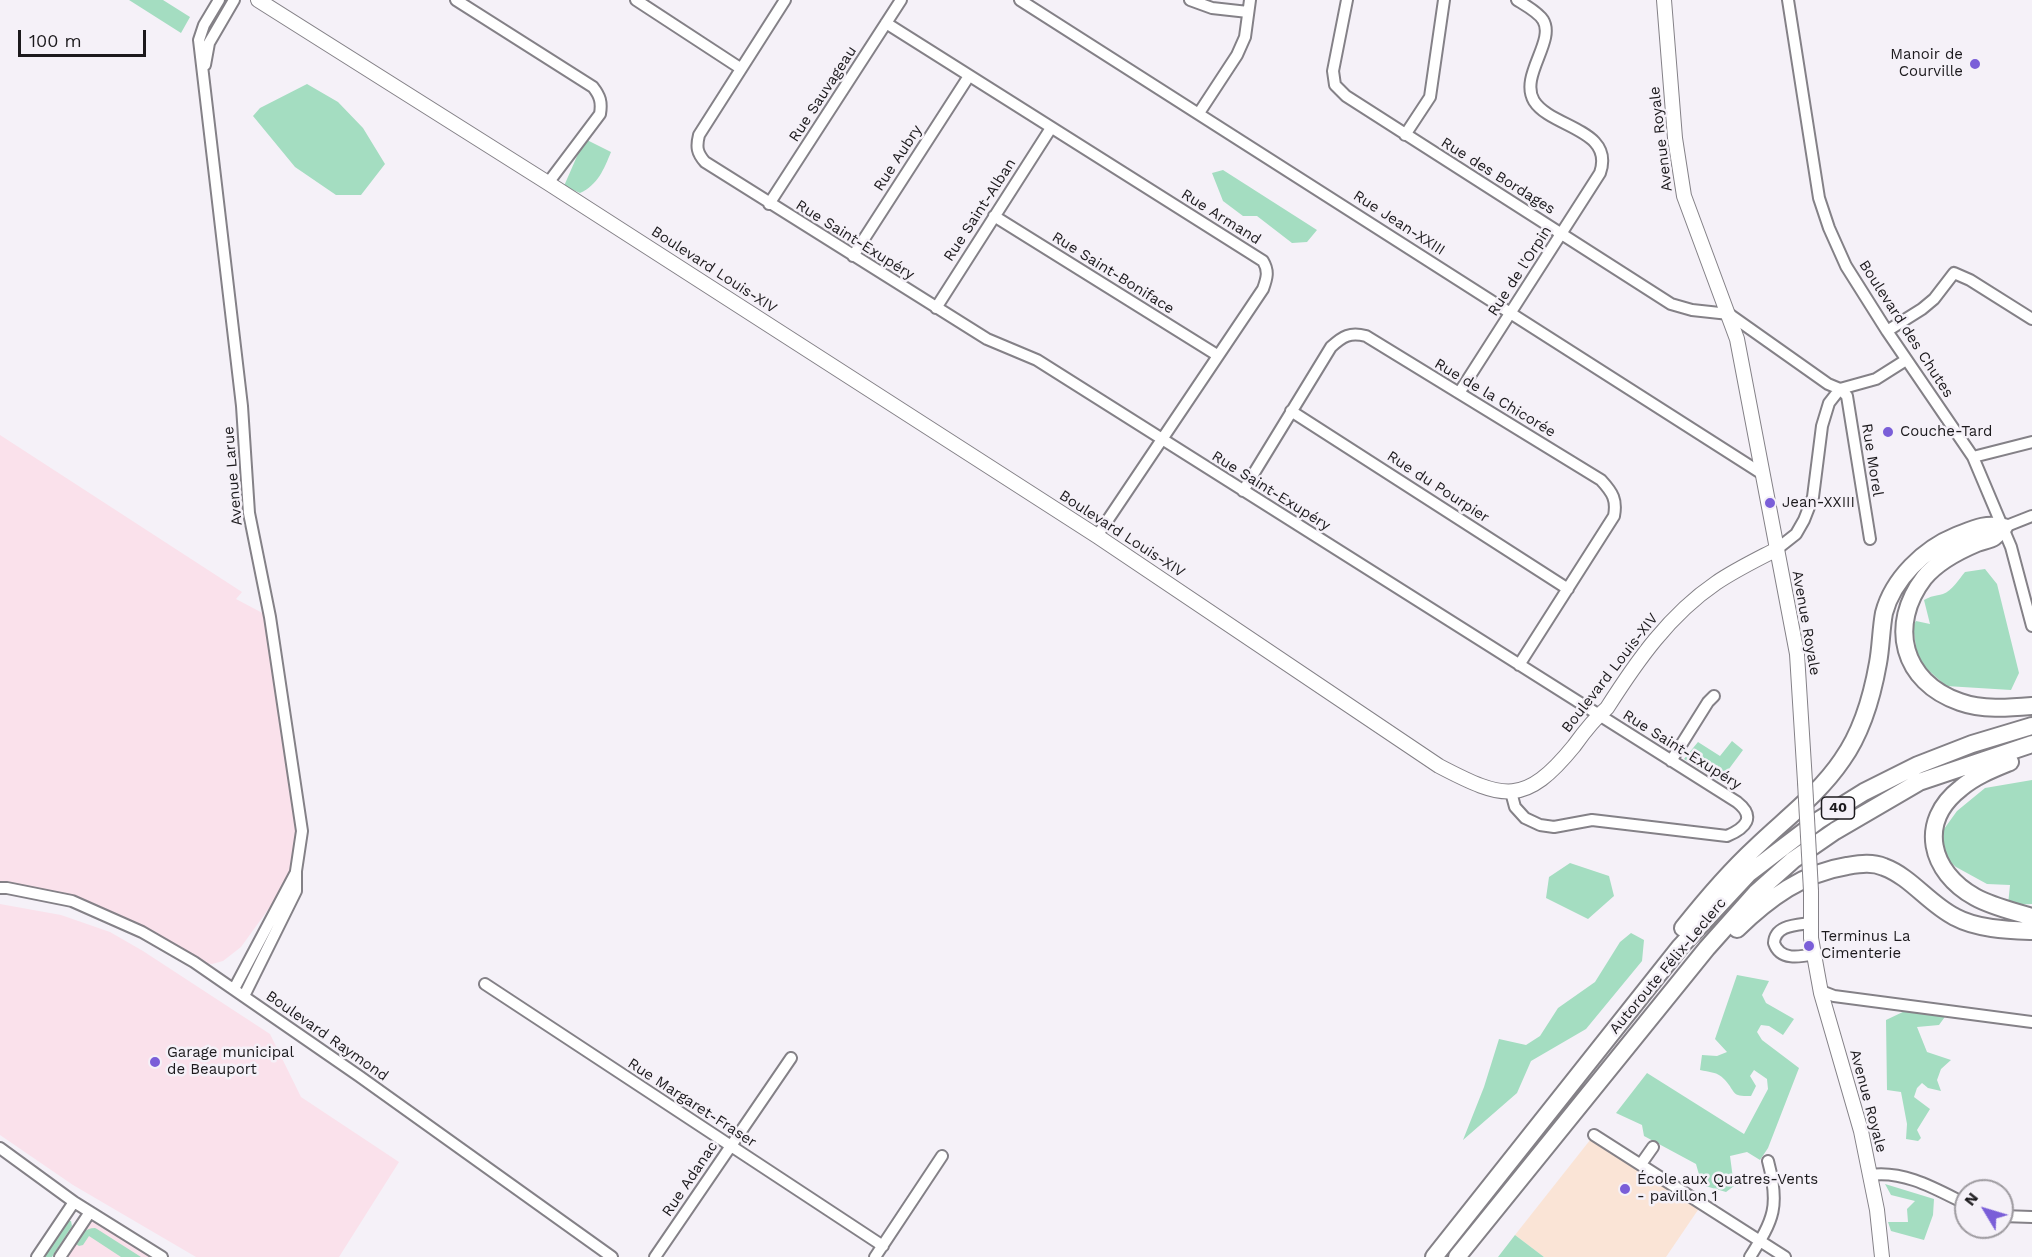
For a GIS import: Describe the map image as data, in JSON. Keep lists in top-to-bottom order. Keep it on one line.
{"streets":{"highway":["40","Autoroute Félix-Leclerc"],"main road":["Avenue Royale","Boulevard Louis-XIV"],"street":["Rue Sauvageau","Rue Aubry","Rue des Bordages","Rue Saint-Alban","Rue Armand","Rue Jean-XXIII","Rue Saint-Exupéry","Rue de l'Orpin","Rue Saint-Boniface","Boulevard des Chutes","Rue de la Chicorée","Rue Morel","Avenue Larue","Rue du Pourpier","Boulevard Raymond","Rue Margaret-Fraser","Rue Adanac"]},"crossings":[["Rue Sauvageau","Rue Armand"],["Rue Sauvageau","Rue Saint-Exupéry"],["Avenue Royale","Rue des Bordages"],["Avenue Royale","Rue Jean-XXIII"],["Avenue Royale","Boulevard Louis-XIV"],["Rue Aubry","Rue Armand"],["Rue Aubry","Rue Saint-Exupéry"],["Rue des Bordages","Rue de l'Orpin"],["Rue Saint-Alban","Rue Armand"],["Rue Saint-Alban","Rue Saint-Exupéry"],["Rue Saint-Alban","Rue Saint-Boniface"],["Rue Armand","Rue Saint-Exupéry"],["Rue Armand","Boulevard Louis-XIV"],["Rue Armand","Rue Saint-Boniface"],["Rue Jean-XXIII","Rue de l'Orpin"],["Rue Saint-Exupéry","Boulevard Louis-XIV"],["Rue Saint-Exupéry","Rue de la Chicorée"],["Boulevard Louis-XIV","Rue Morel"],["Rue de l'Orpin","Rue de la Chicorée"],["Rue de la Chicorée","Rue du Pourpier"],["Avenue Larue","Boulevard Raymond"],["Rue Margaret-Fraser","Rue Adanac"]],"places":["Manoir de Courville","Couche-Tard","Jean-XXIII","Terminus La Cimenterie","Garage municipal de Beauport","École aux Quatres-Vents - pavillon 1"],"scale_bar":"100 m","north":"top left"}
